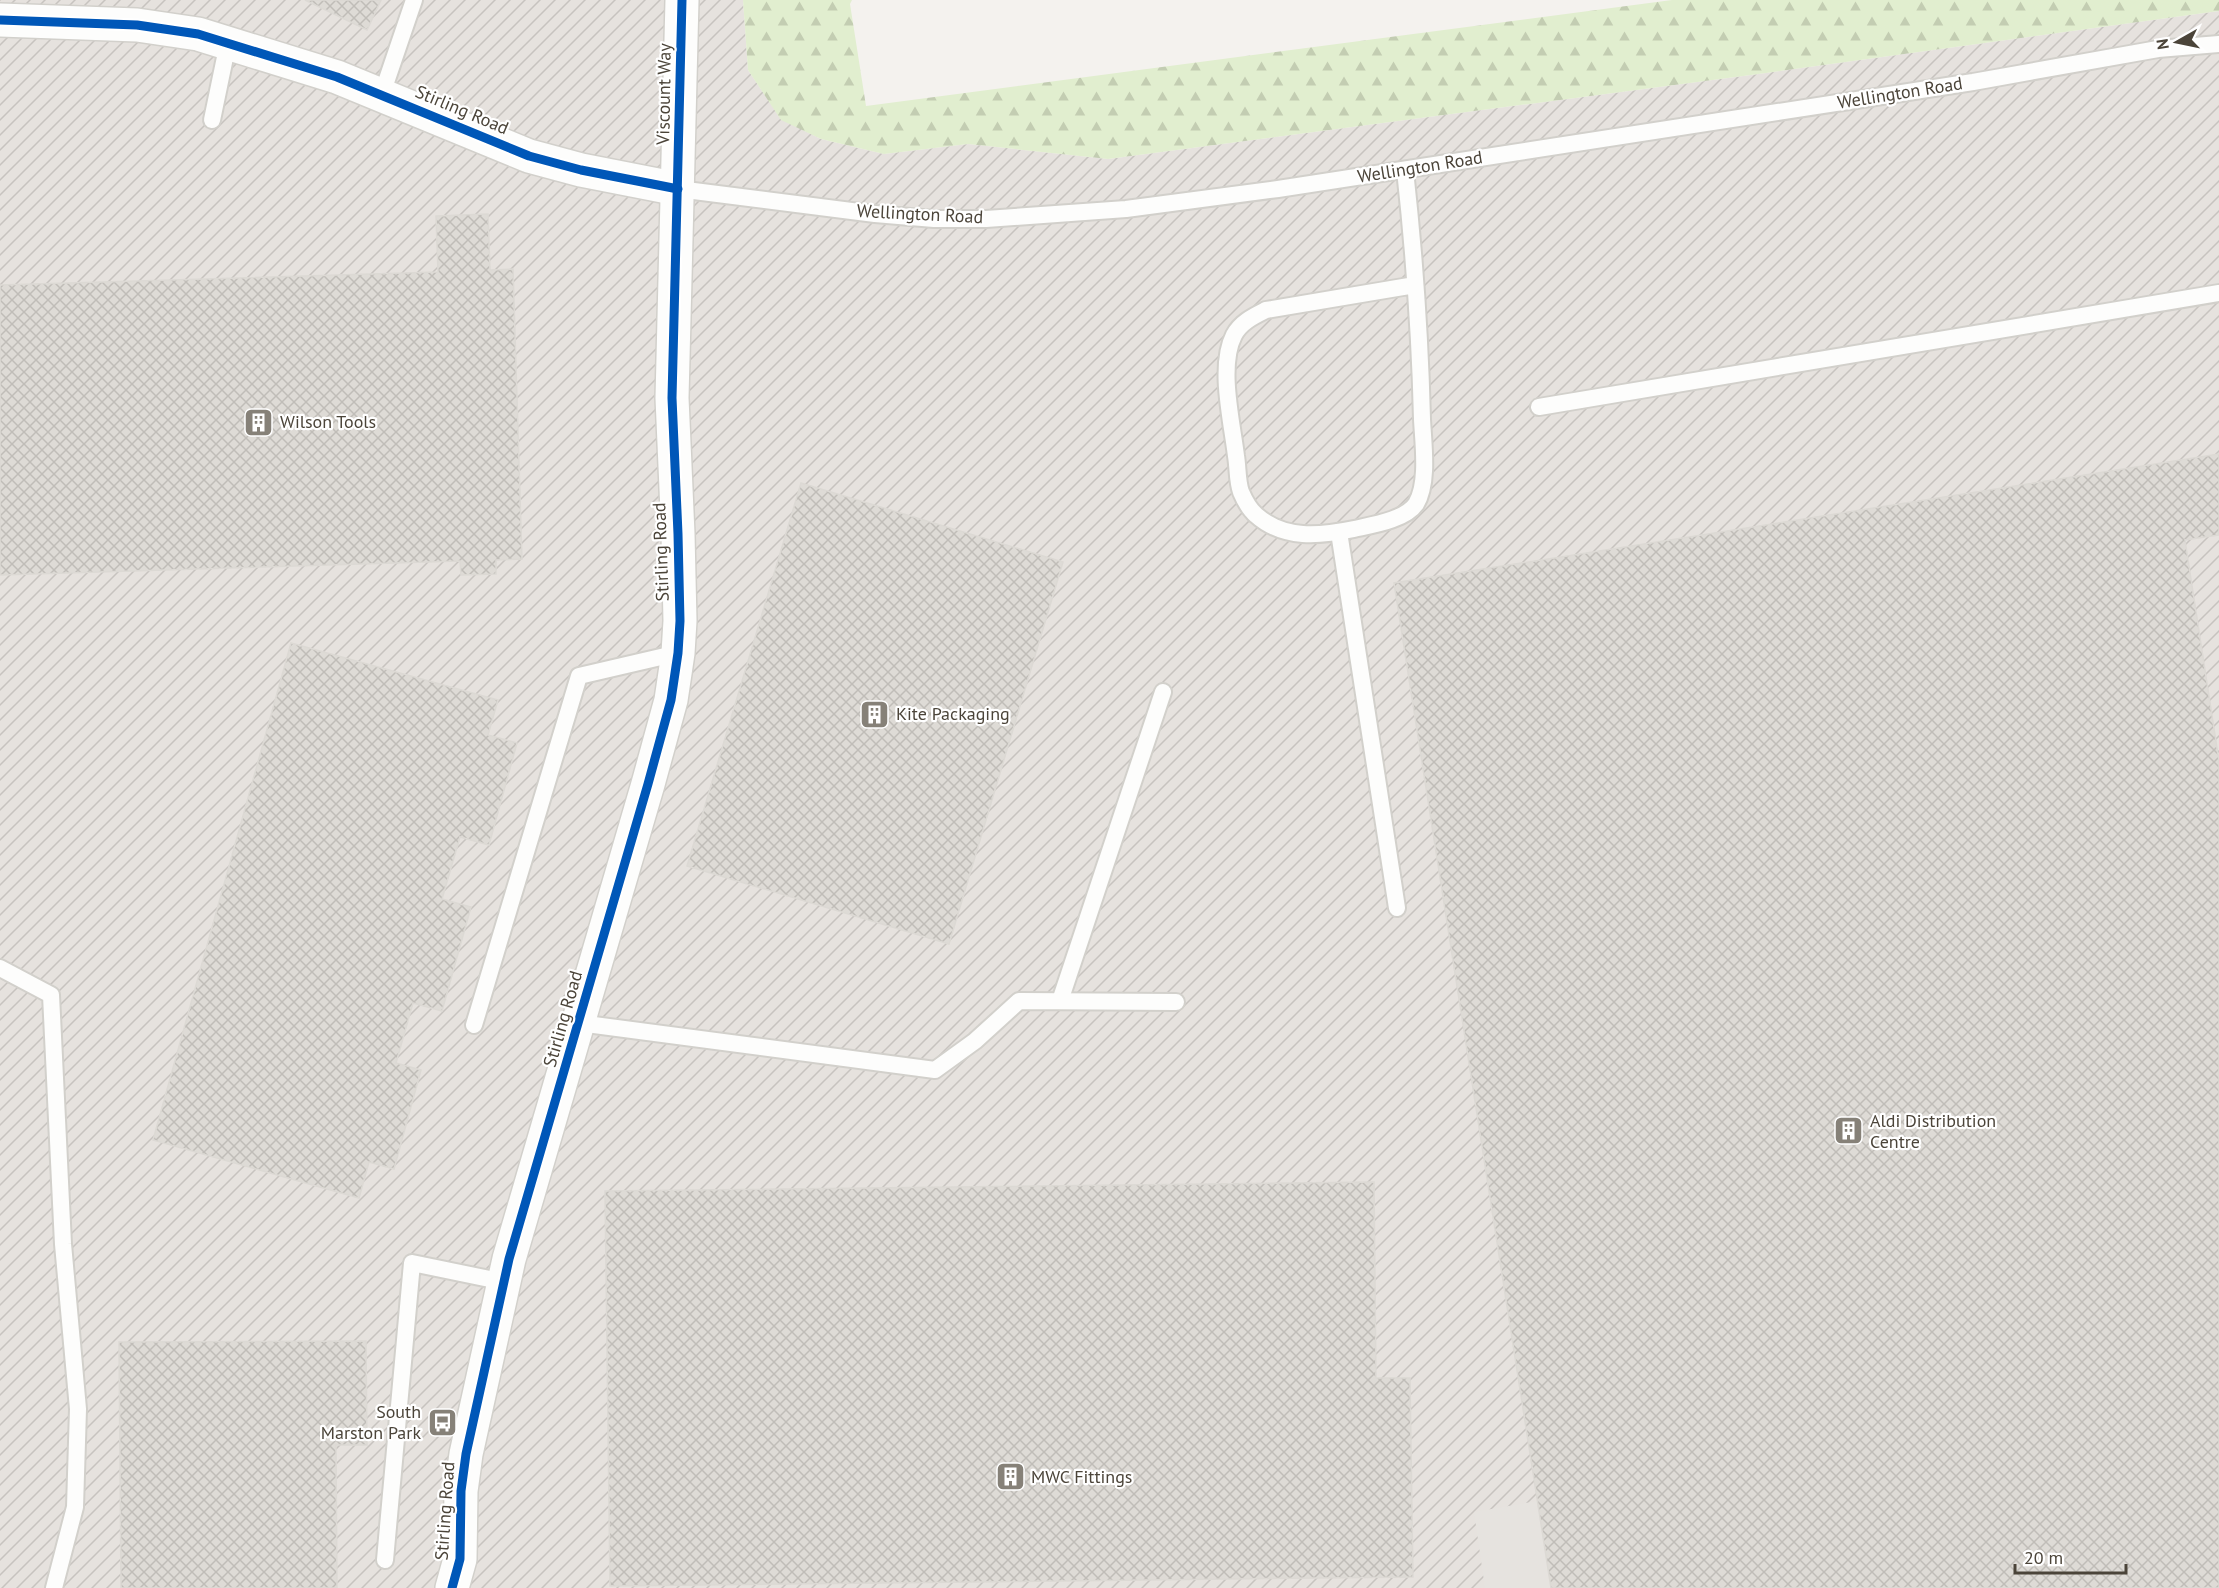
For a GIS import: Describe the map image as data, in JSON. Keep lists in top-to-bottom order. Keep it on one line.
{"streets":{"street":["Viscount Way","Stirling Road"],"lane":["Wellington Road"]},"crossings":[["Wellington Road","Viscount Way"],["Wellington Road","Stirling Road"],["Viscount Way","Stirling Road"]],"places":{"building":["Wilson Tools","Kite Packaging","Aldi Distribution Centre","MWC Fittings"],"bus stop":["South Marston Park"]},"scale_bar":"20 m","north":"left"}
